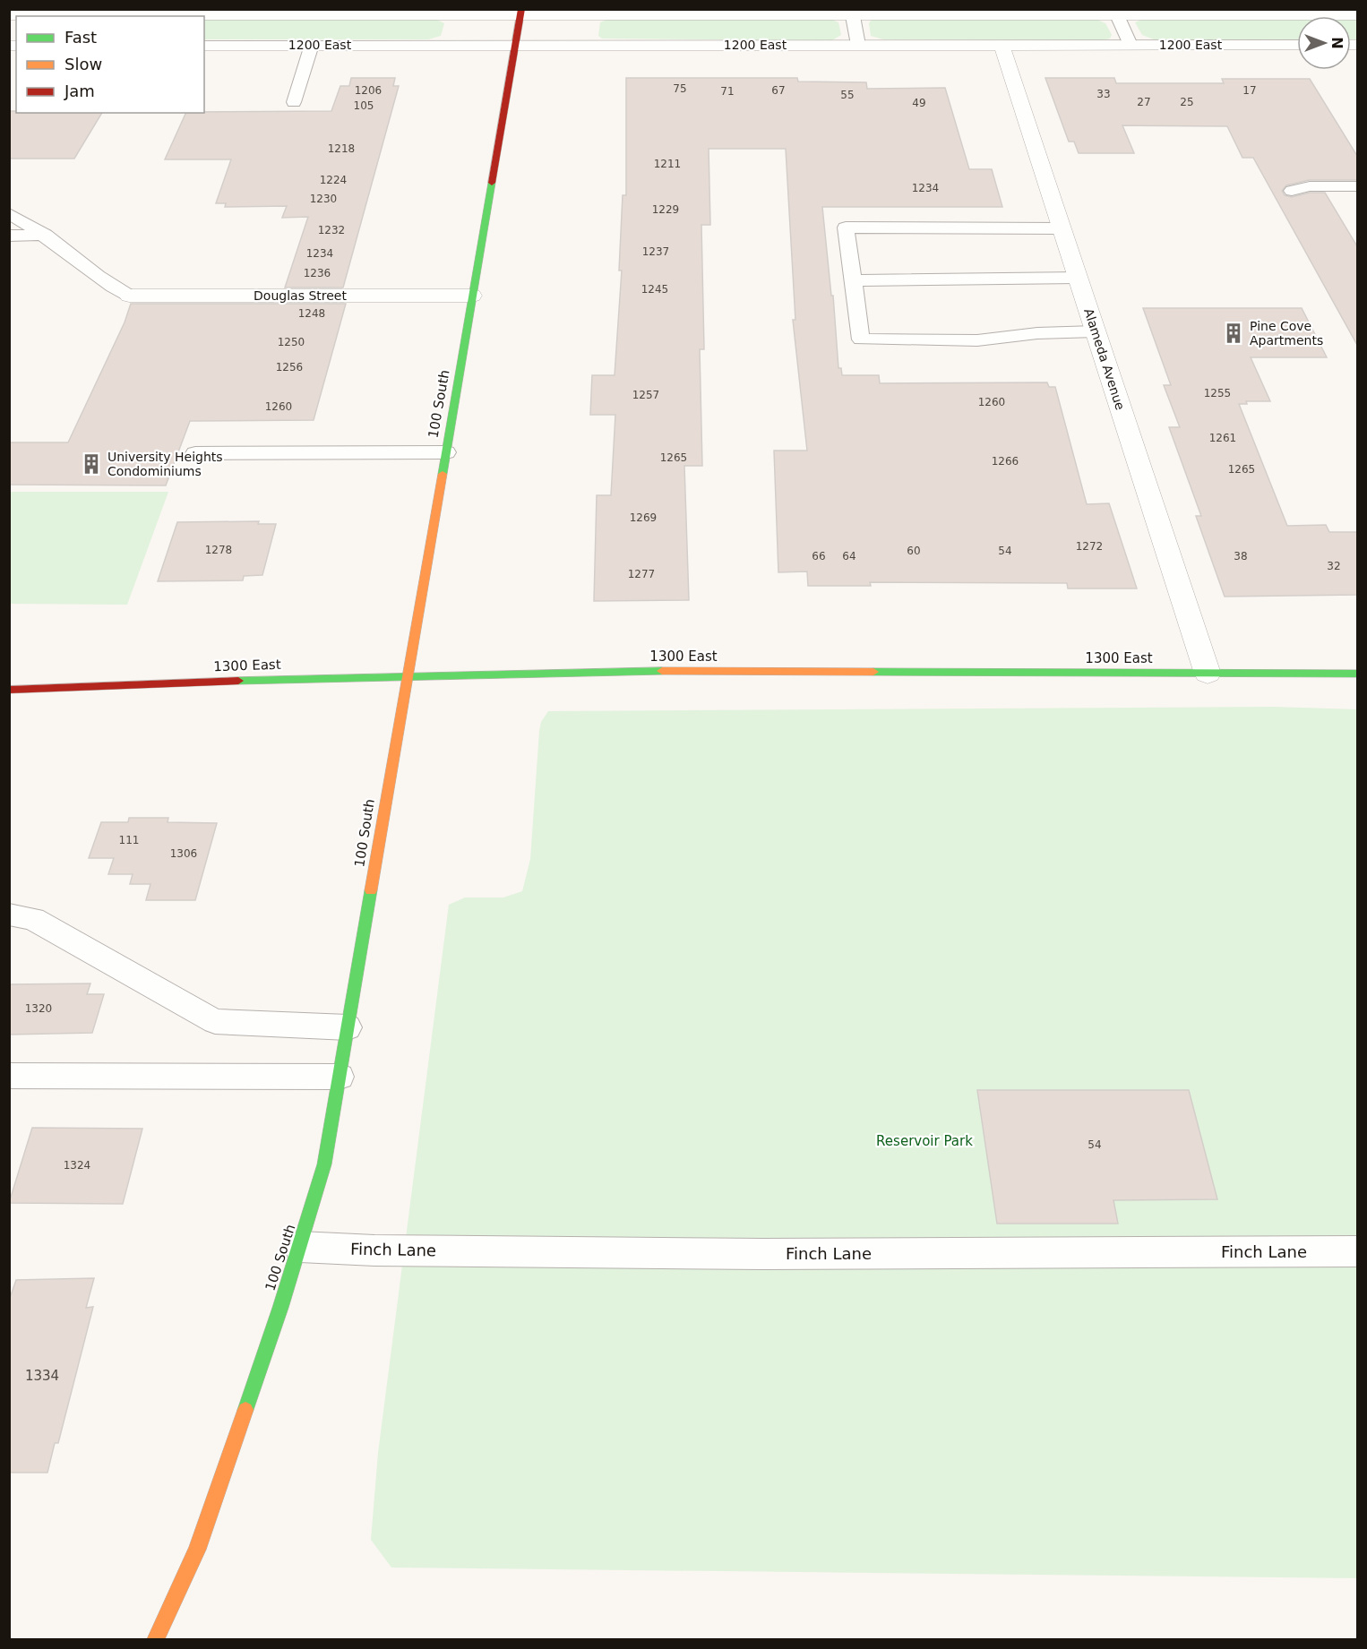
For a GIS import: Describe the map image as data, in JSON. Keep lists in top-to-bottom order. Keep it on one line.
{"streets":{"main road":["100 South","1300 East"],"street":["1200 East","Douglas Street","Alameda Avenue"],"lane":["Finch Lane"]},"crossings":[["1200 East","Alameda Avenue"],["1200 East","100 South"],["Douglas Street","100 South"],["Alameda Avenue","1300 East"],["100 South","1300 East"],["100 South","Finch Lane"]],"parks":["Reservoir Park"],"places":{"building":["Pine Cove Apartments","University Heights Condominiums"]},"house_numbers":["75","1206","67","17","71","33","55","27","25","49","105","1218","1211","1224","1234","1230","1229","1232","1237","1234","1236","1245","1248","1250","1256","1255","1257","1260","1260","1261","1265","1266","1265","1269","1272","1278","60","54","66","64","38","32","1277","111","1306","1320","54","1324","1334"],"legend":["Fast","Slow","Jam"],"north":"right"}
